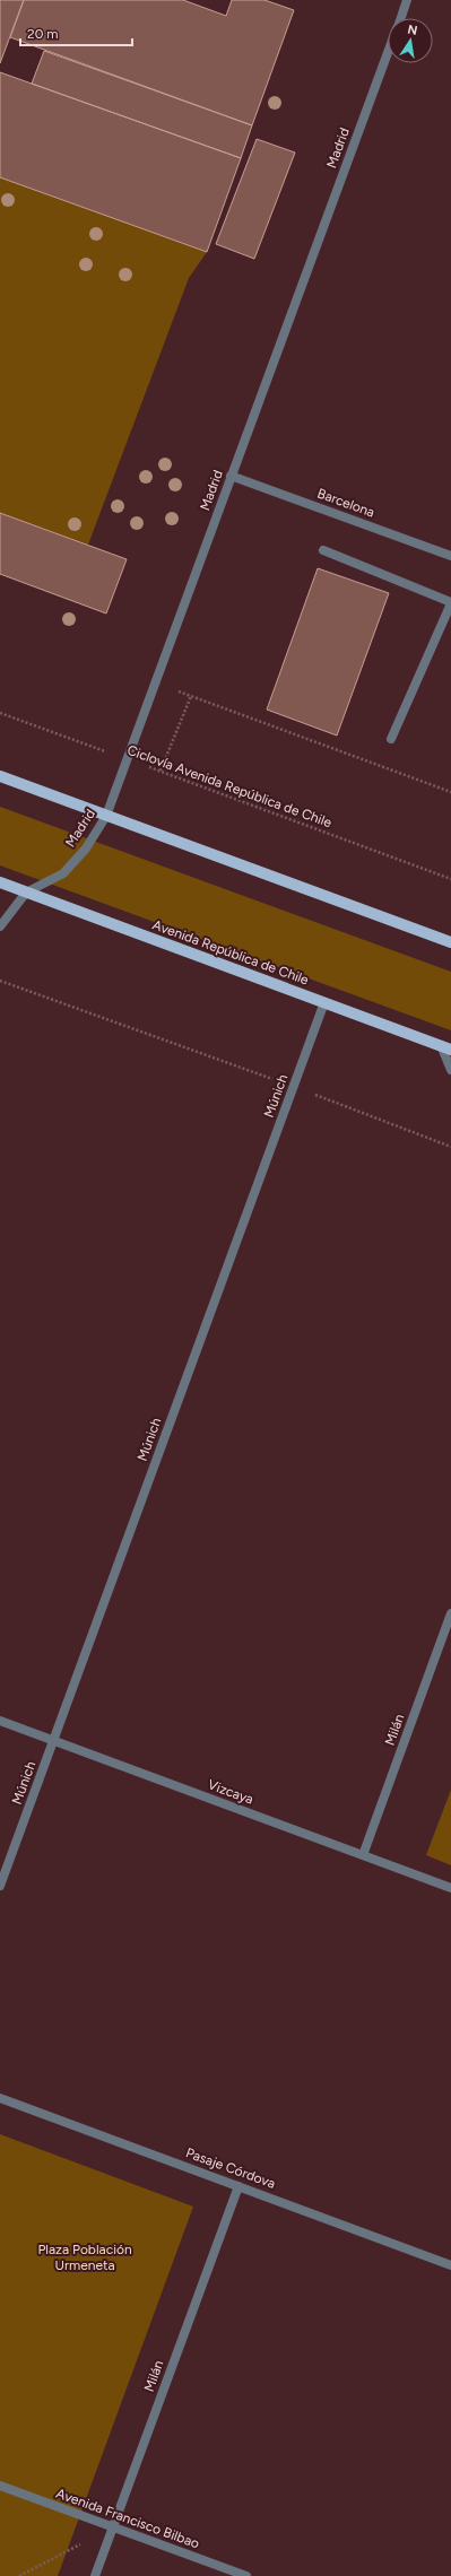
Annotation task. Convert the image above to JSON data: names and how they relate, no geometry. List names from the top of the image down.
{
  "streets": {
    "main road": ["Avenida República de Chile"],
    "street": [
      "Madrid",
      "Barcelona",
      "Múnich",
      "Milán",
      "Vizcaya",
      "Pasaje Córdova",
      "Avenida Francisco Bilbao"
    ],
    "path": ["Ciclovía Avenida República de Chile"]
  },
  "crossings": [
    ["Madrid", "Barcelona"],
    ["Madrid", "Ciclovía Avenida República de Chile"],
    ["Madrid", "Avenida República de Chile"],
    ["Avenida República de Chile", "Múnich"],
    ["Múnich", "Vizcaya"],
    ["Milán", "Vizcaya"],
    ["Milán", "Pasaje Córdova"],
    ["Milán", "Avenida Francisco Bilbao"]
  ],
  "parks": ["Plaza Población Urmeneta"],
  "scale_bar": "20 m",
  "north": "top"
}
